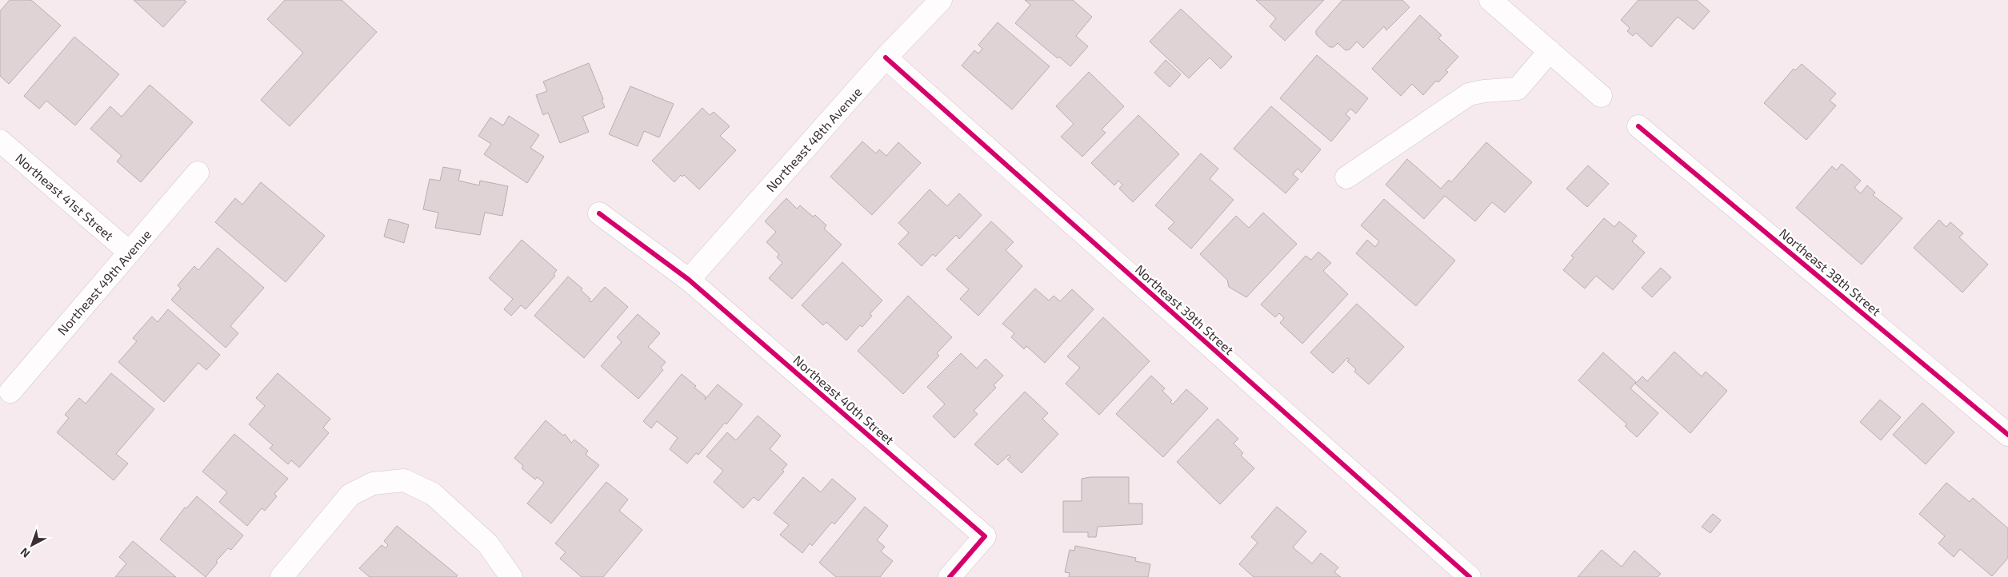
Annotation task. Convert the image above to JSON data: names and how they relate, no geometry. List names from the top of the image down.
{
  "streets": {
    "street": [
      "Northeast 48th Avenue",
      "Northeast 41st Street",
      "Northeast 38th Street",
      "Northeast 49th Avenue",
      "Northeast 39th Street",
      "Northeast 40th Street"
    ]
  },
  "crossings": [
    ["Northeast 48th Avenue", "Northeast 39th Street"],
    ["Northeast 48th Avenue", "Northeast 40th Street"],
    ["Northeast 41st Street", "Northeast 49th Avenue"]
  ],
  "north": "bottom left"
}
